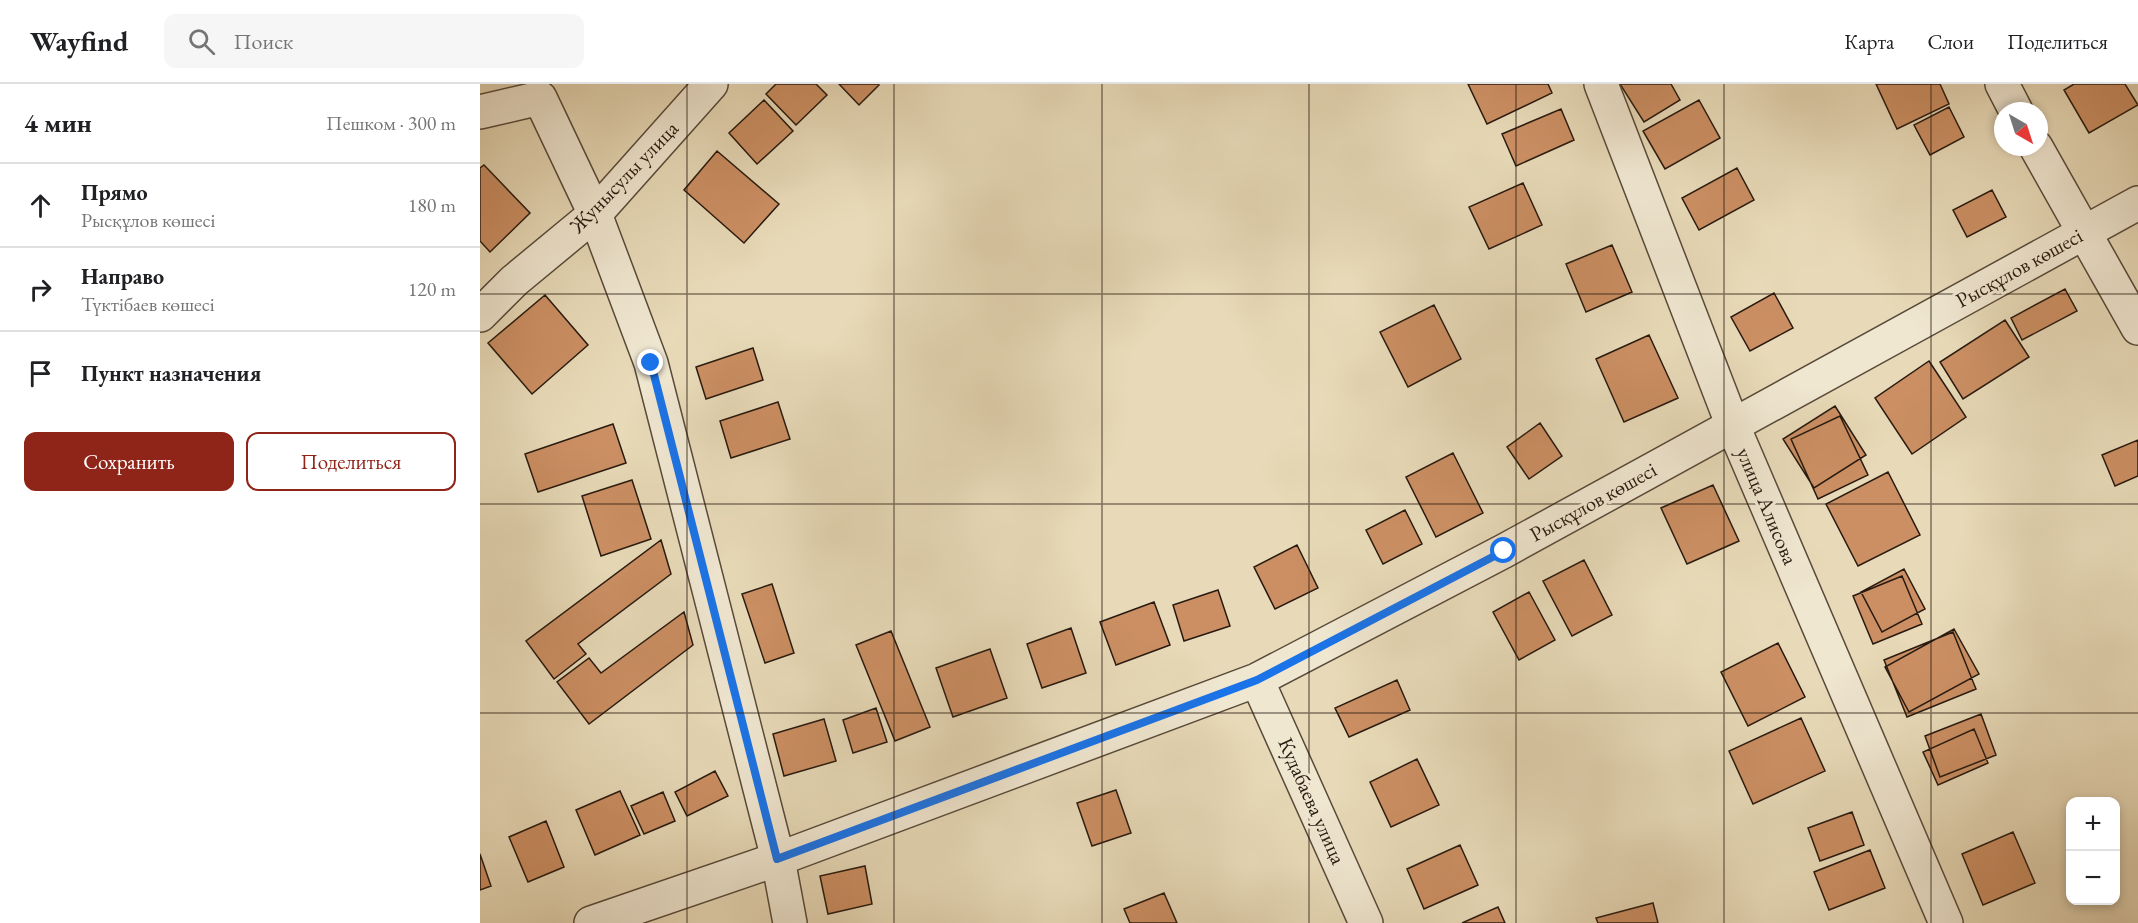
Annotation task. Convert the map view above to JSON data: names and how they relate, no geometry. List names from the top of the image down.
{
  "streets": {
    "street": [
      "Жунысулы улица",
      "Рысқұлов көшесі",
      "улица Алисова",
      "Кудабаева улица"
    ]
  },
  "crossings": [
    ["Рысқұлов көшесі", "улица Алисова"],
    ["Рысқұлов көшесі", "Кудабаева улица"]
  ],
  "north": "bottom right",
  "page": {
    "header": "Wayfind",
    "search": "Поиск",
    "nav": ["Карта", "Слои", "Поделиться"],
    "heading": ["4 мин", "Пешком · 300 m"],
    "list": [
      ["Прямо", "Рысқұлов көшесі", "180 m"],
      ["Направо", "Түктібаев көшесі", "120 m"],
      "Пункт назначения"
    ],
    "buttons": ["Сохранить", "Поделиться"],
    "map_buttons": ["+", "−"]
  }
}
